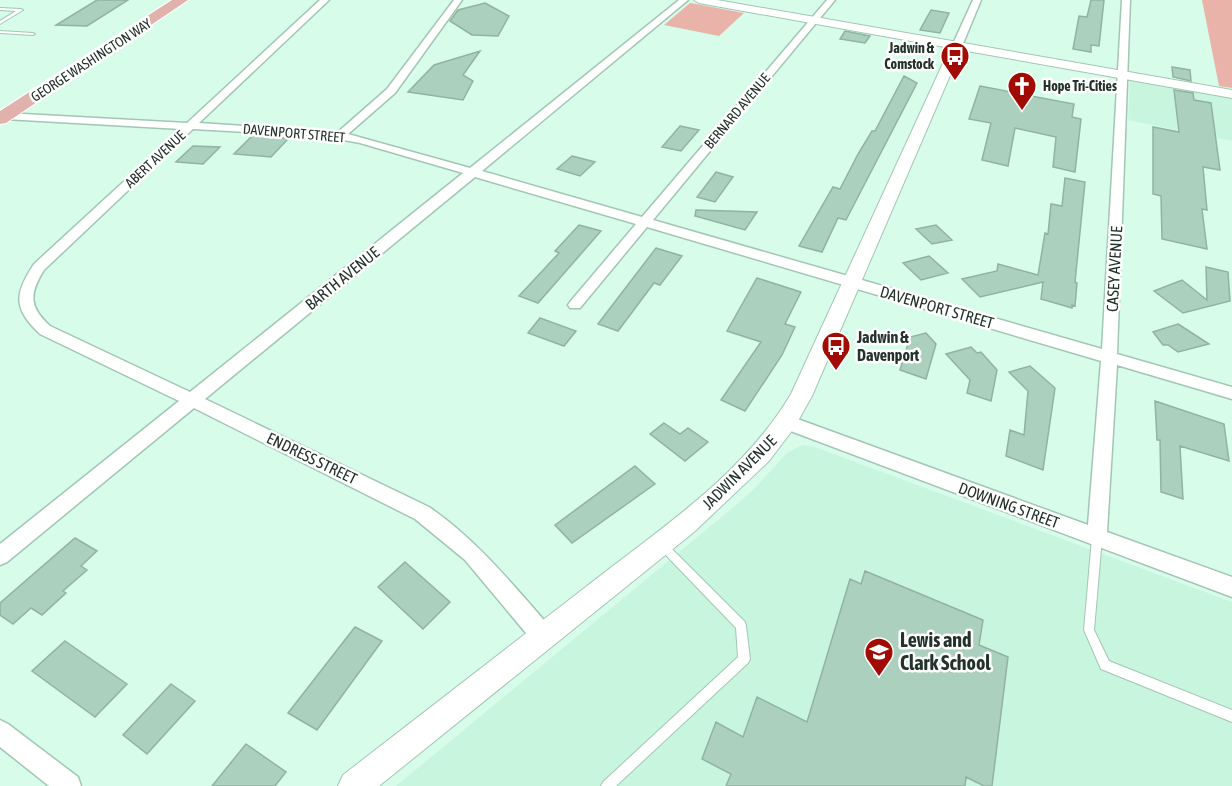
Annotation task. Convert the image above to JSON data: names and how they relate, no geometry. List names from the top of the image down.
{
  "streets": {
    "main road": ["GEORGE WASHINGTON WAY"],
    "street": [
      "BERNARD AVENUE",
      "DAVENPORT STREET",
      "ABERT AVENUE",
      "CASEY AVENUE",
      "BARTH AVENUE",
      "ENDRESS STREET",
      "JADWIN AVENUE",
      "DOWNING STREET"
    ]
  },
  "crossings": [
    ["GEORGE WASHINGTON WAY", "DAVENPORT STREET"],
    ["BERNARD AVENUE", "DAVENPORT STREET"],
    ["DAVENPORT STREET", "ABERT AVENUE"],
    ["DAVENPORT STREET", "CASEY AVENUE"],
    ["DAVENPORT STREET", "BARTH AVENUE"],
    ["DAVENPORT STREET", "JADWIN AVENUE"],
    ["ABERT AVENUE", "ENDRESS STREET"],
    ["CASEY AVENUE", "DOWNING STREET"],
    ["BARTH AVENUE", "ENDRESS STREET"],
    ["ENDRESS STREET", "JADWIN AVENUE"],
    ["JADWIN AVENUE", "DOWNING STREET"]
  ],
  "places": {
    "bus stop": ["Jadwin & Comstock", "Jadwin & Davenport"],
    "church": ["Hope Tri-Cities"],
    "school or university": ["Lewis and Clark School"]
  }
}
